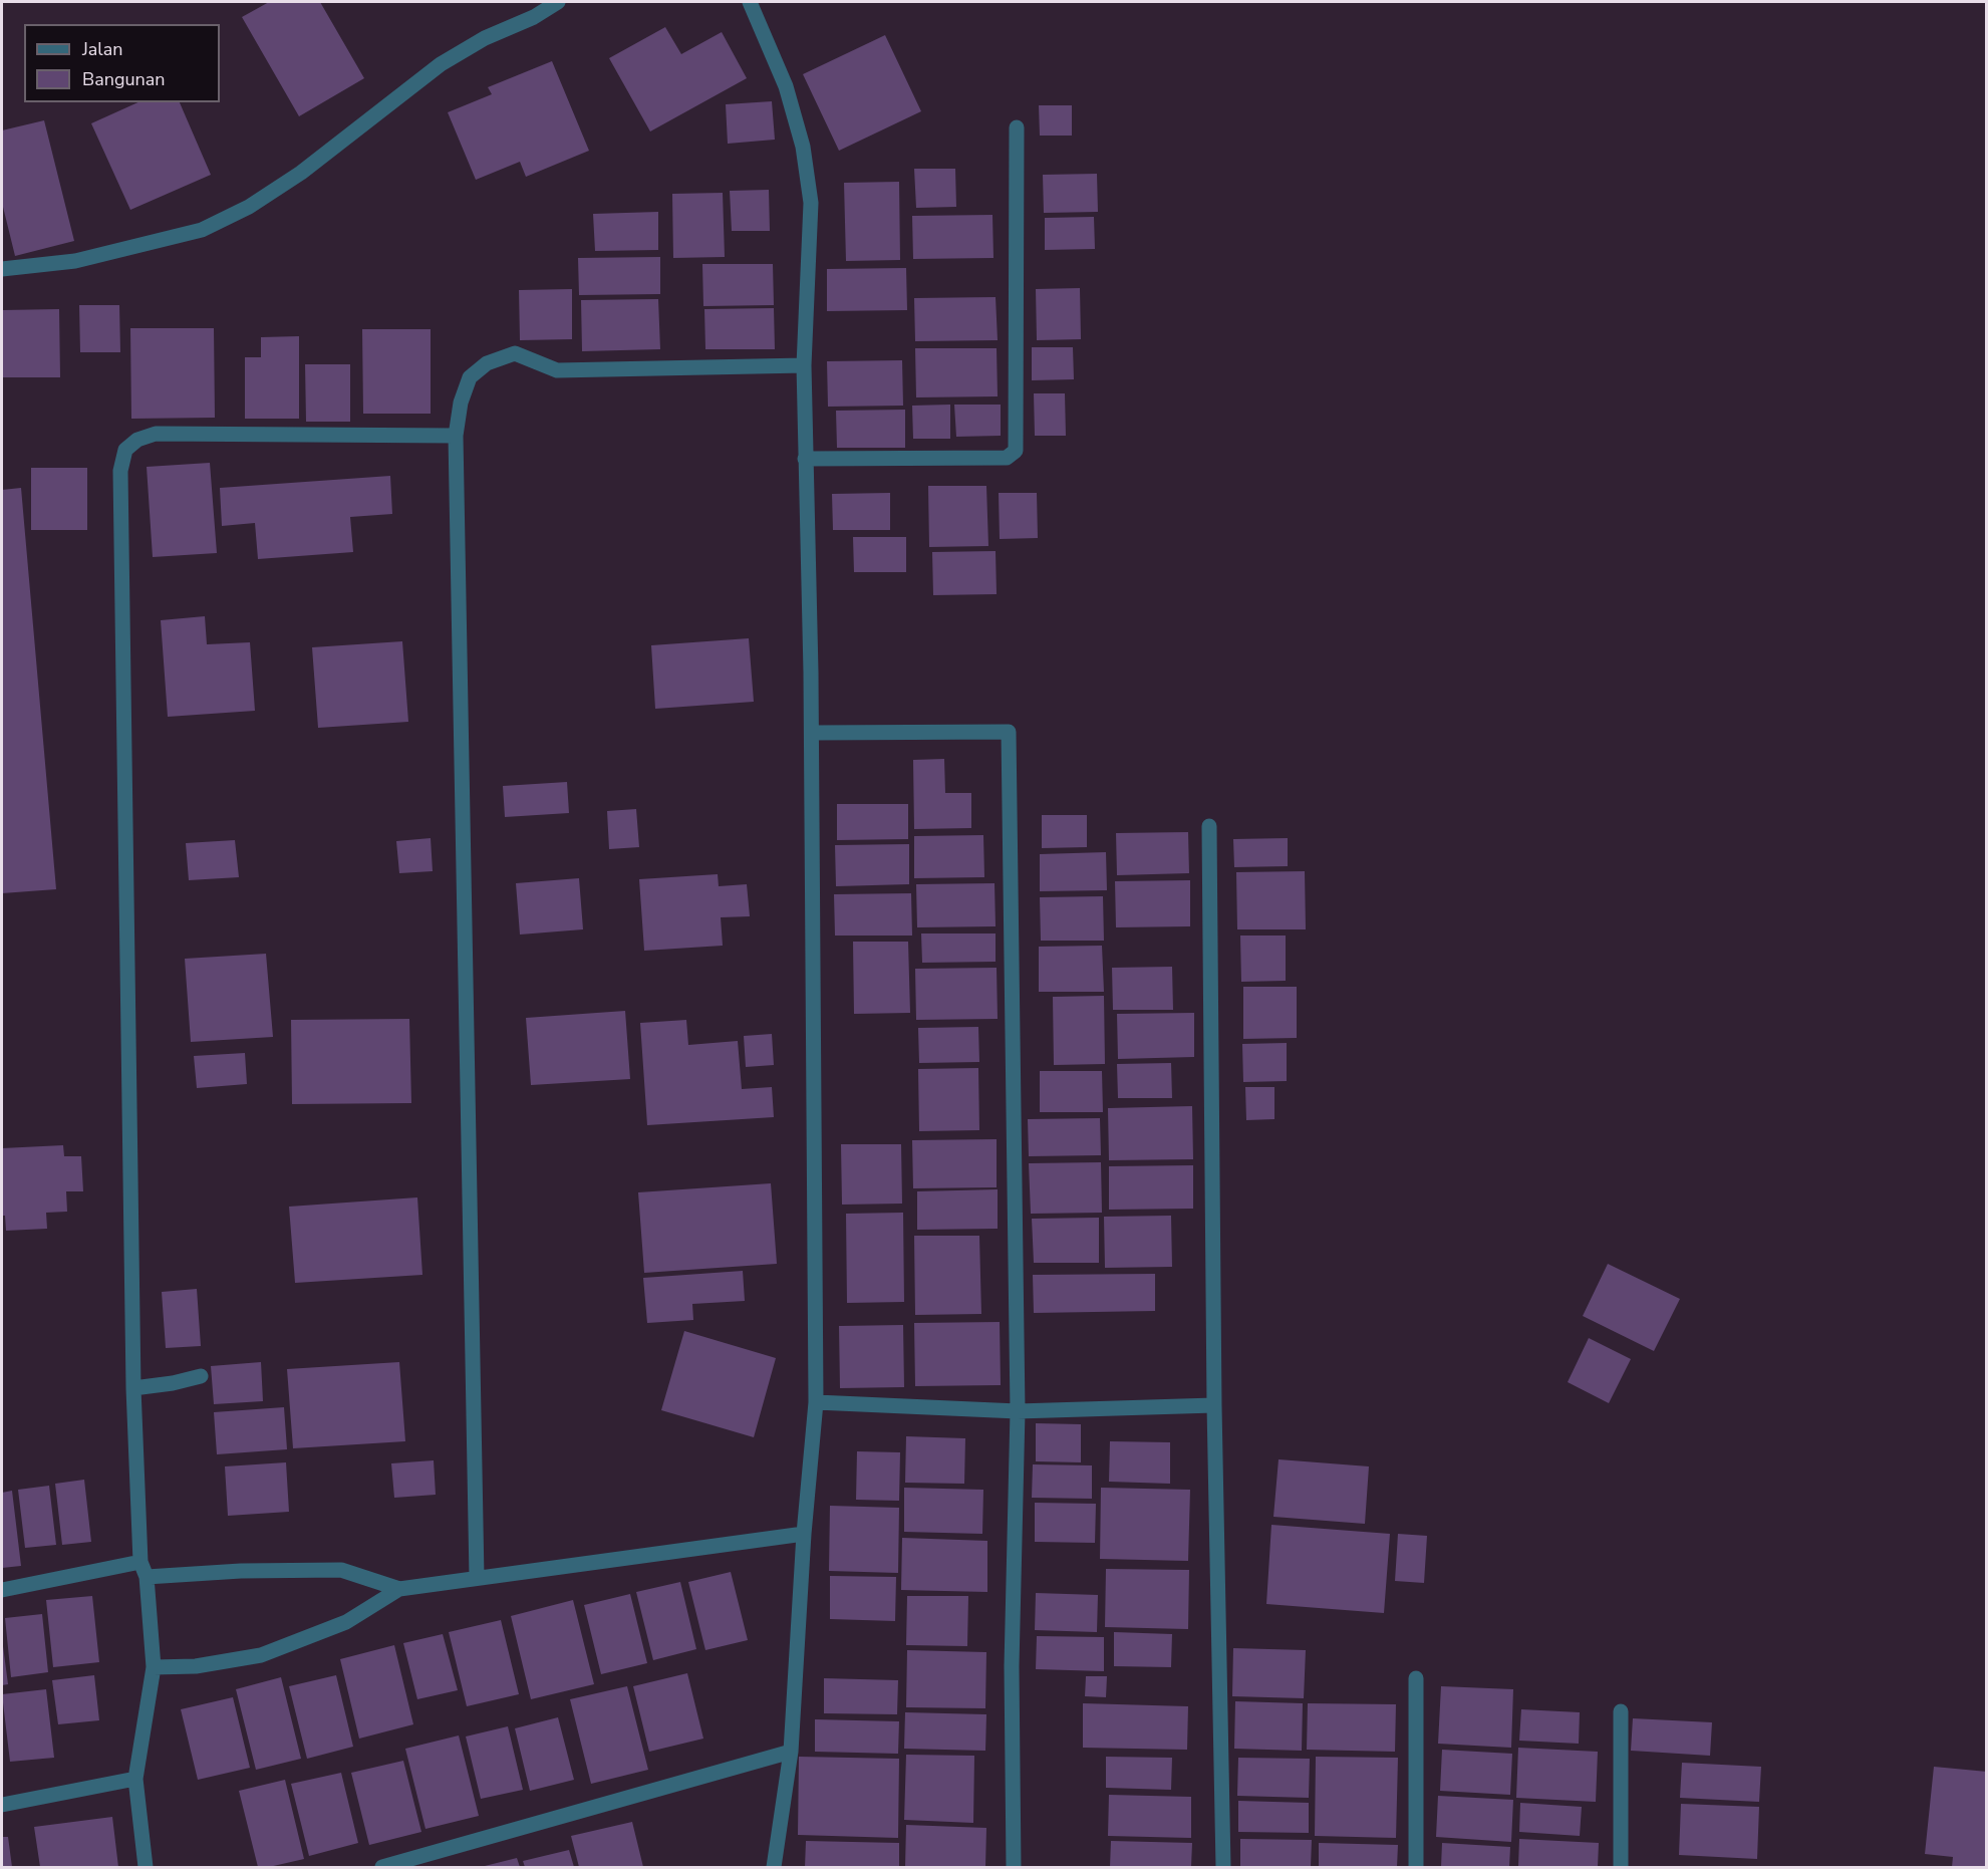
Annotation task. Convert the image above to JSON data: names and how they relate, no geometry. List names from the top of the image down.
{
  "legend": ["Jalan", "Bangunan"]
}
